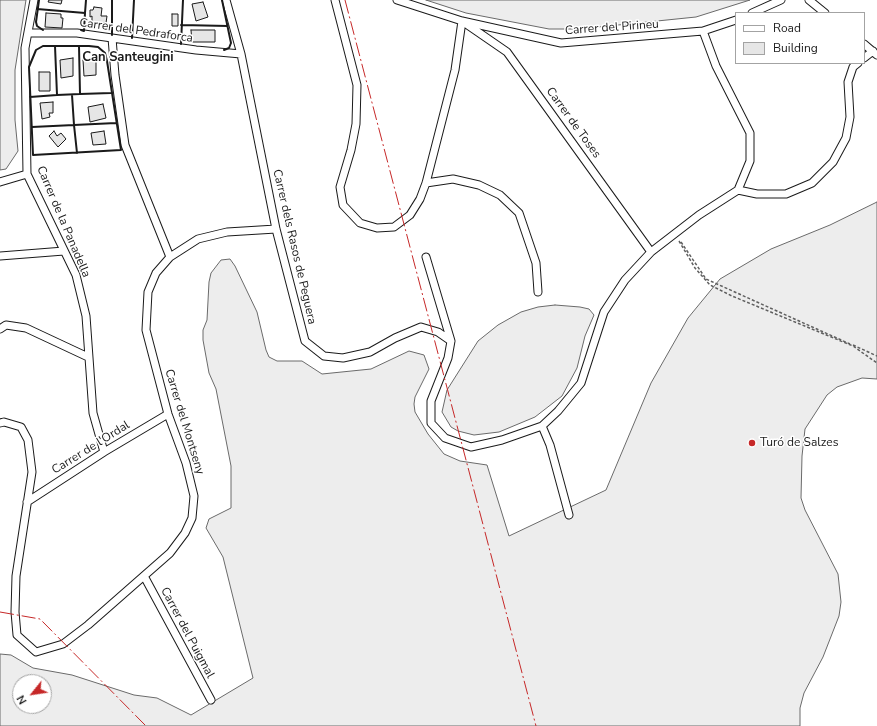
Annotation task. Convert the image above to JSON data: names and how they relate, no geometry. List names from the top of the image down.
{
  "streets": {
    "street": [
      "Carrer del Pirineu",
      "Carrer del Pedraforca",
      "Carrer de Toses",
      "Carrer de la Panadella",
      "Carrer dels Rasos de Peguera",
      "Carrer del Montseny",
      "Carrer de l'Ordal",
      "Carrer del Puigmal"
    ]
  },
  "crossings": [
    ["Carrer del Pirineu", "Carrer de Toses"],
    ["Carrer del Pedraforca", "Carrer de la Panadella"],
    ["Carrer del Pedraforca", "Carrer dels Rasos de Peguera"],
    ["Carrer de la Panadella", "Carrer de l'Ordal"],
    ["Carrer dels Rasos de Peguera", "Carrer del Montseny"],
    ["Carrer del Montseny", "Carrer de l'Ordal"],
    ["Carrer del Montseny", "Carrer del Puigmal"]
  ],
  "districts": ["Can Santeugini"],
  "places": ["Turó de Salzes"],
  "legend": ["Road", "Building"],
  "north": "bottom left"
}
